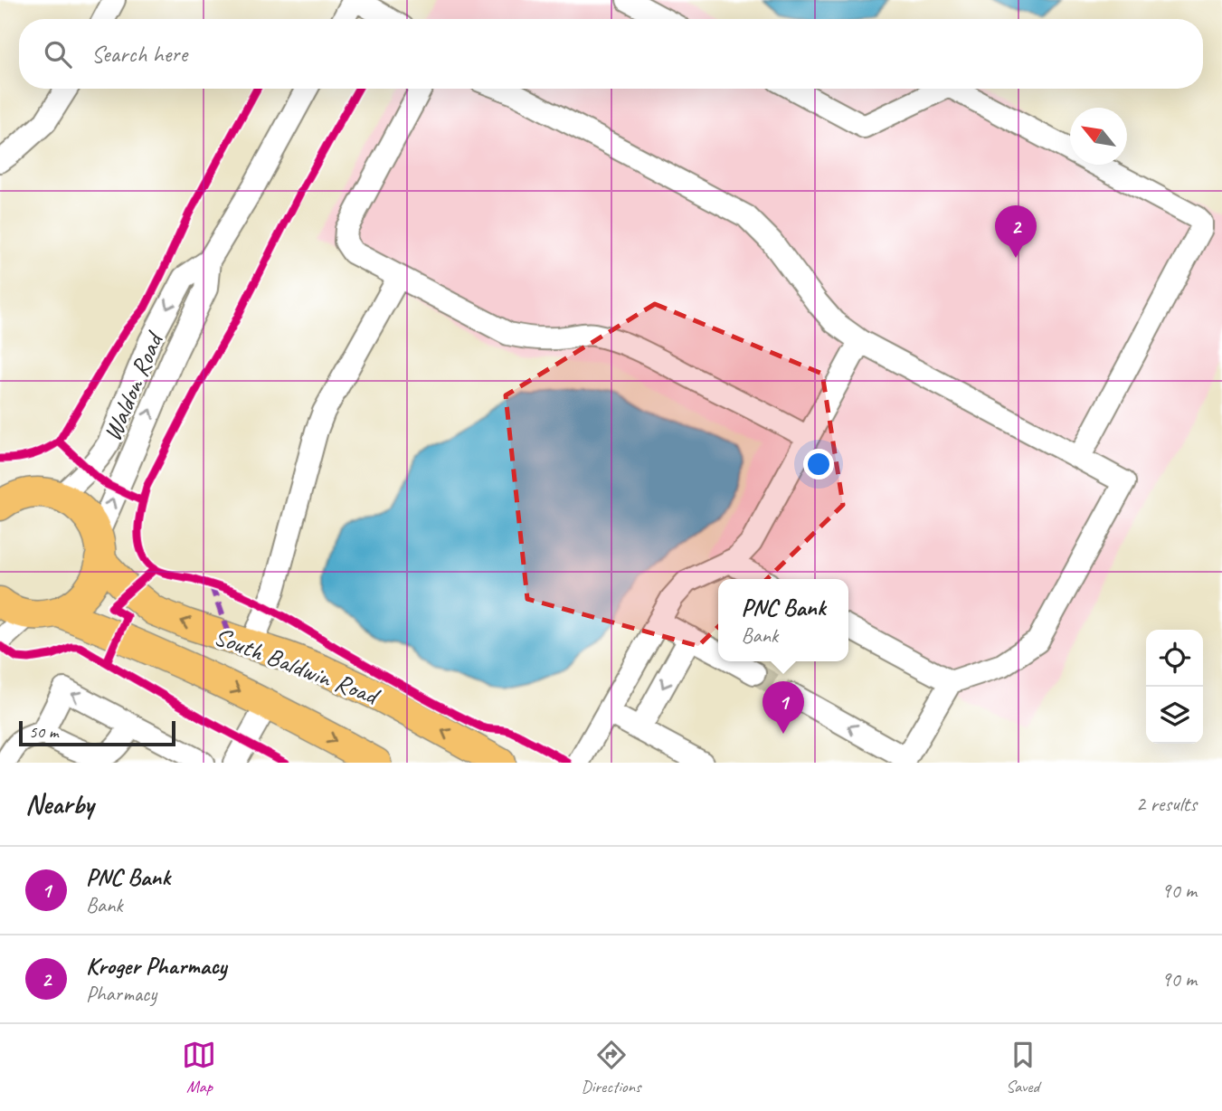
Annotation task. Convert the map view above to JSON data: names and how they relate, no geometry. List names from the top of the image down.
{
  "streets": {
    "main road": ["South Baldwin Road"],
    "street": ["Waldon Road"]
  },
  "crossings": [
    ["Waldon Road", "South Baldwin Road"]
  ],
  "scale_bar": "50 m",
  "north": "top left",
  "page": {
    "search": "Search here",
    "pins": ["2", "1"],
    "popup": ["PNC Bank", "Bank"],
    "scale": "50 m",
    "heading": ["Nearby", "2 results"],
    "list": [
      {
        "mark": "1",
        "name": "PNC Bank",
        "note": "Bank",
        "value": "90 m"
      },
      {
        "mark": "2",
        "name": "Kroger Pharmacy",
        "note": "Pharmacy",
        "value": "90 m"
      }
    ],
    "nav": ["Map", "Directions", "Saved"]
  }
}
